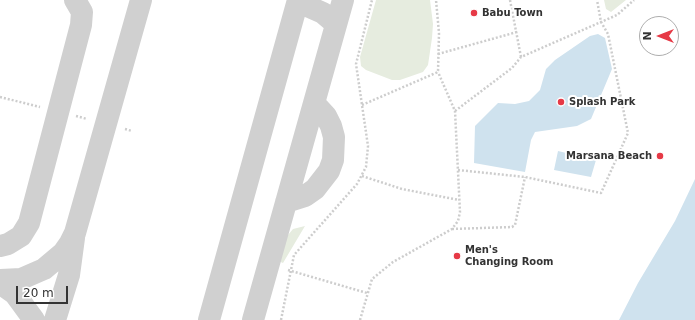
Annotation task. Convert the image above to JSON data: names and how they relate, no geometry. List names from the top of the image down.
{
  "places": [
    "Babu Town",
    "Splash Park",
    "Marsana Beach",
    "Men's Changing Room"
  ],
  "scale_bar": "20 m",
  "north": "left"
}
